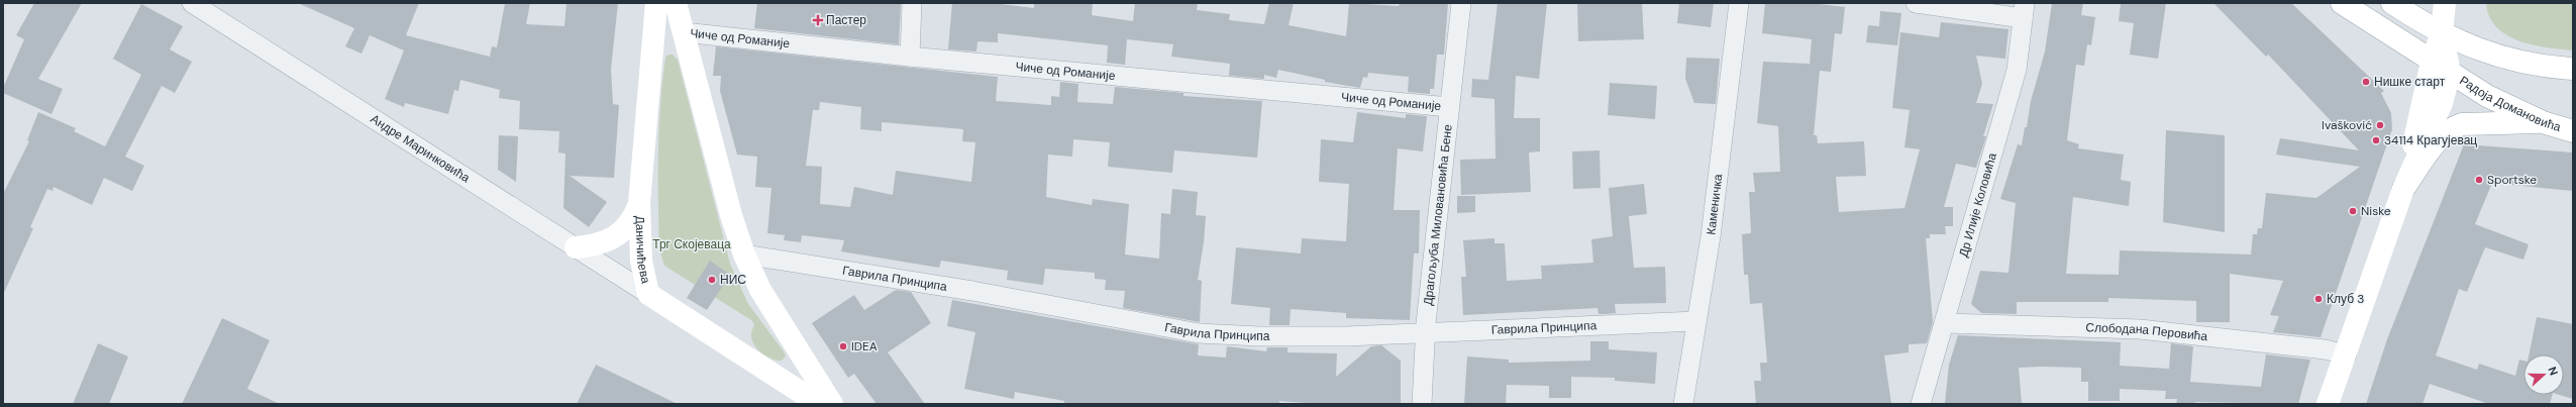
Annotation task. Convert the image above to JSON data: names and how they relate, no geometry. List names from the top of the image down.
{
  "streets": {
    "street": [
      "Чиче од Романије",
      "Радоја Домановића",
      "Андре Маринковића",
      "Каменичка",
      "Др Илије Коловића",
      "Драгољуба Миловановића Бене",
      "Даничићева",
      "Гаврила Принципа",
      "Слободана Перовића"
    ]
  },
  "crossings": [
    ["Чиче од Романије", "Драгољуба Миловановића Бене"],
    ["Андре Маринковића", "Даничићева"],
    ["Каменичка", "Гаврила Принципа"],
    ["Др Илије Коловића", "Слободана Перовића"],
    ["Драгољуба Миловановића Бене", "Гаврила Принципа"]
  ],
  "parks": ["Трг Скојеваца"],
  "places": {
    "health": ["Пастер"],
    "other": [
      "Нишке старт",
      "Ivašković",
      "34114 Крагујевац",
      "Sportske",
      "Niske",
      "НИС",
      "Клуб 3",
      "IDEA"
    ]
  },
  "north": "right"
}
